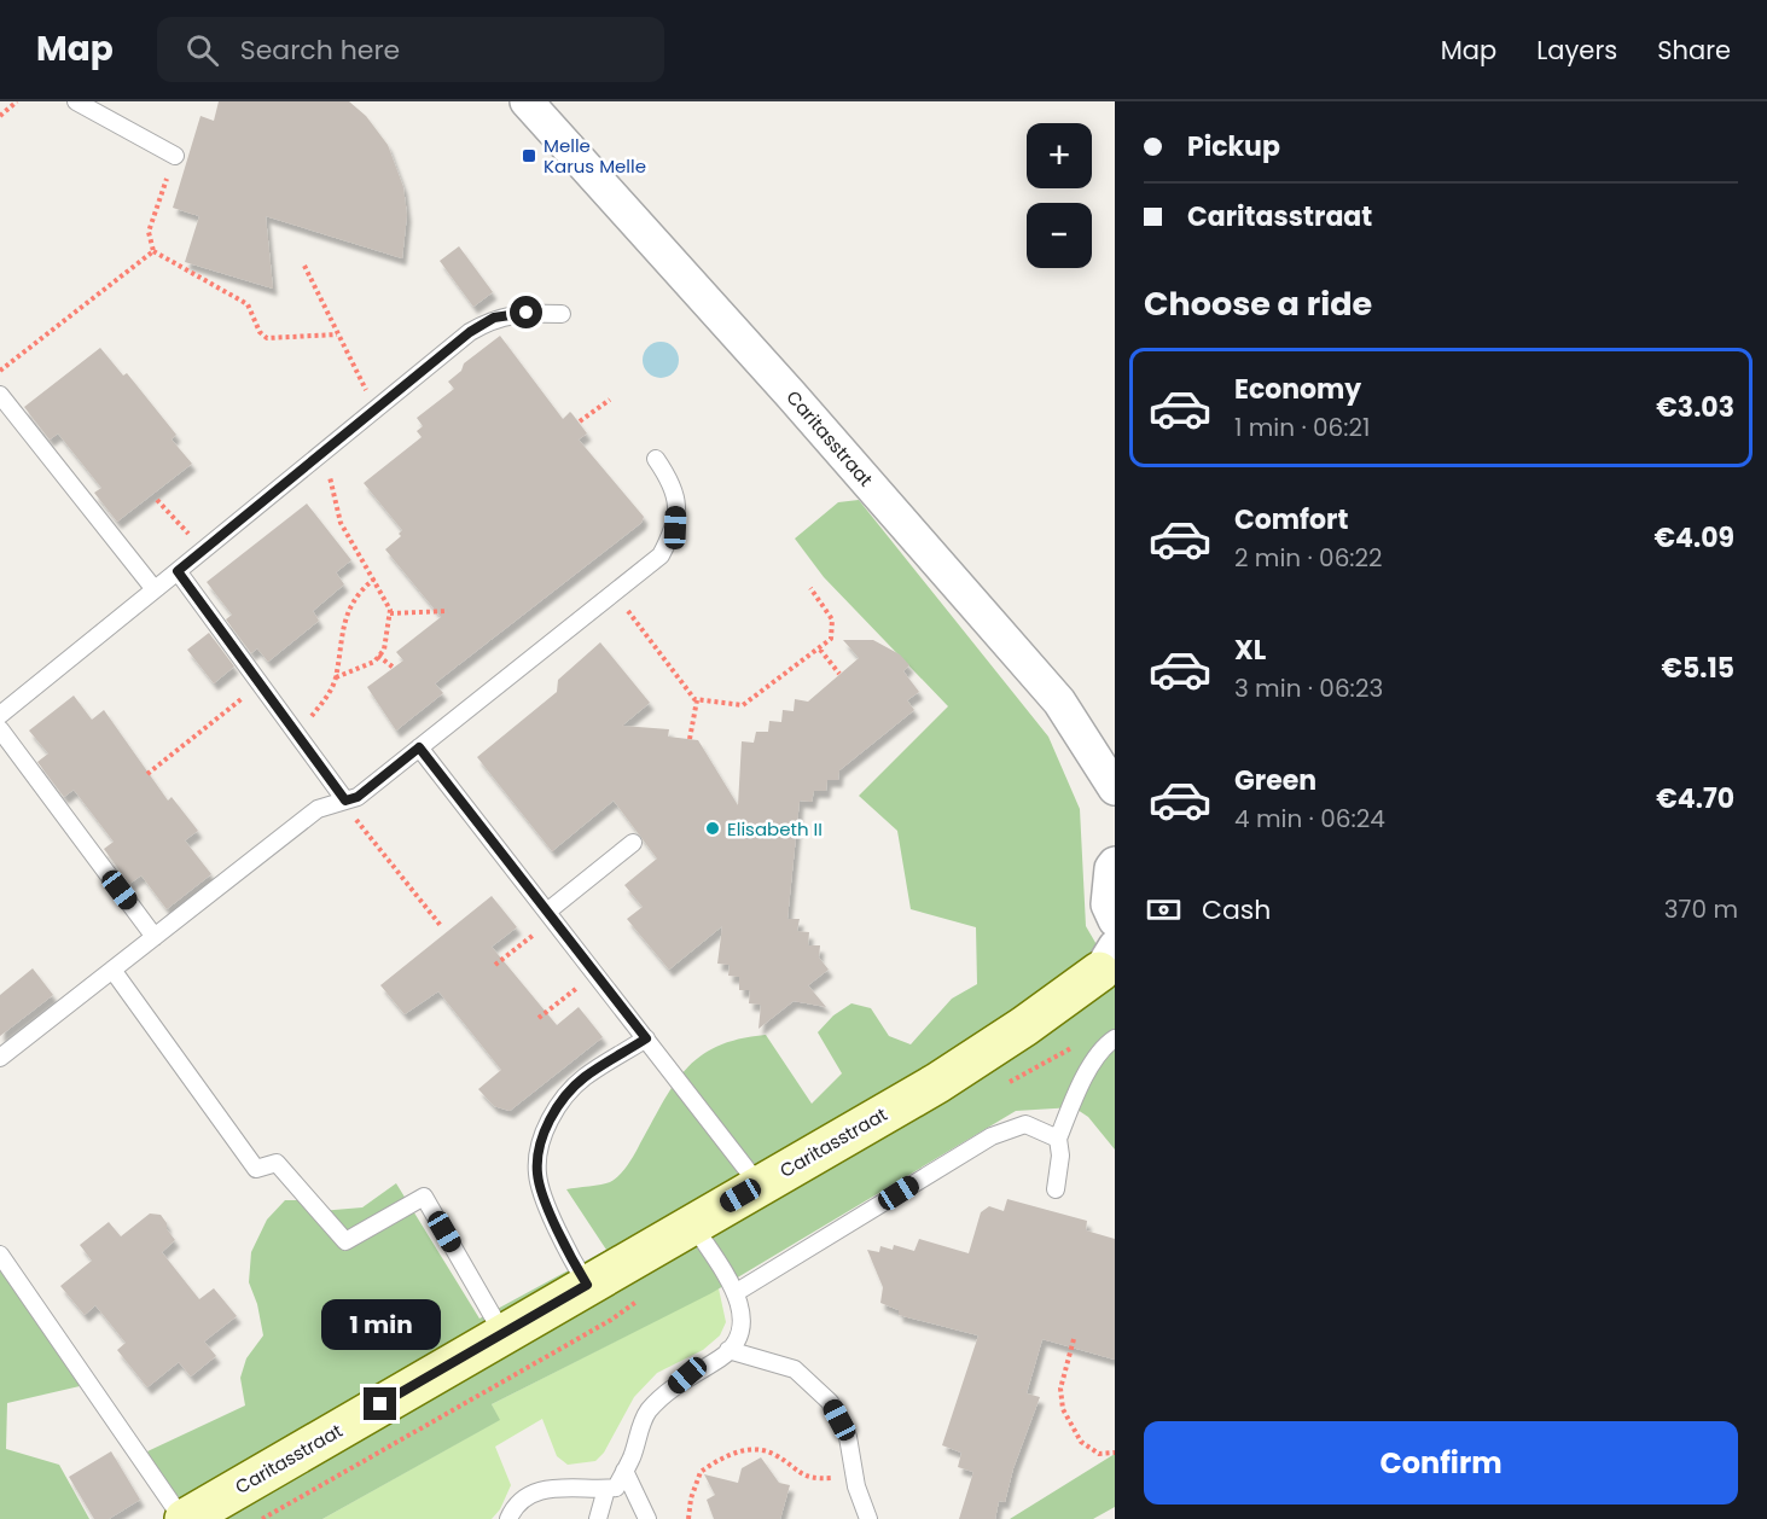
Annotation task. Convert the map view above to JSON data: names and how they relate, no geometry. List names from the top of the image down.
{
  "streets": {
    "street": ["Caritasstraat"]
  },
  "places": {
    "transit": ["Melle Karus Melle"],
    "other": ["Elisabeth II"]
  },
  "page": {
    "header": "Map",
    "search": "Search here",
    "nav": ["Map", "Layers", "Share"],
    "banner": ["Pickup", "Caritasstraat"],
    "map_buttons": ["+", "−"],
    "heading": "Choose a ride",
    "list": [
      {
        "name": "Economy",
        "note": "1 min · 06:21",
        "value": "€3.03"
      },
      {
        "name": "Comfort",
        "note": "2 min · 06:22",
        "value": "€4.09"
      },
      {
        "name": "XL",
        "note": "3 min · 06:23",
        "value": "€5.15"
      },
      {
        "name": "Green",
        "note": "4 min · 06:24",
        "value": "€4.70"
      }
    ],
    "pay": ["Cash", "370 m"],
    "bubble": "1 min",
    "buttons": "Confirm"
  }
}
